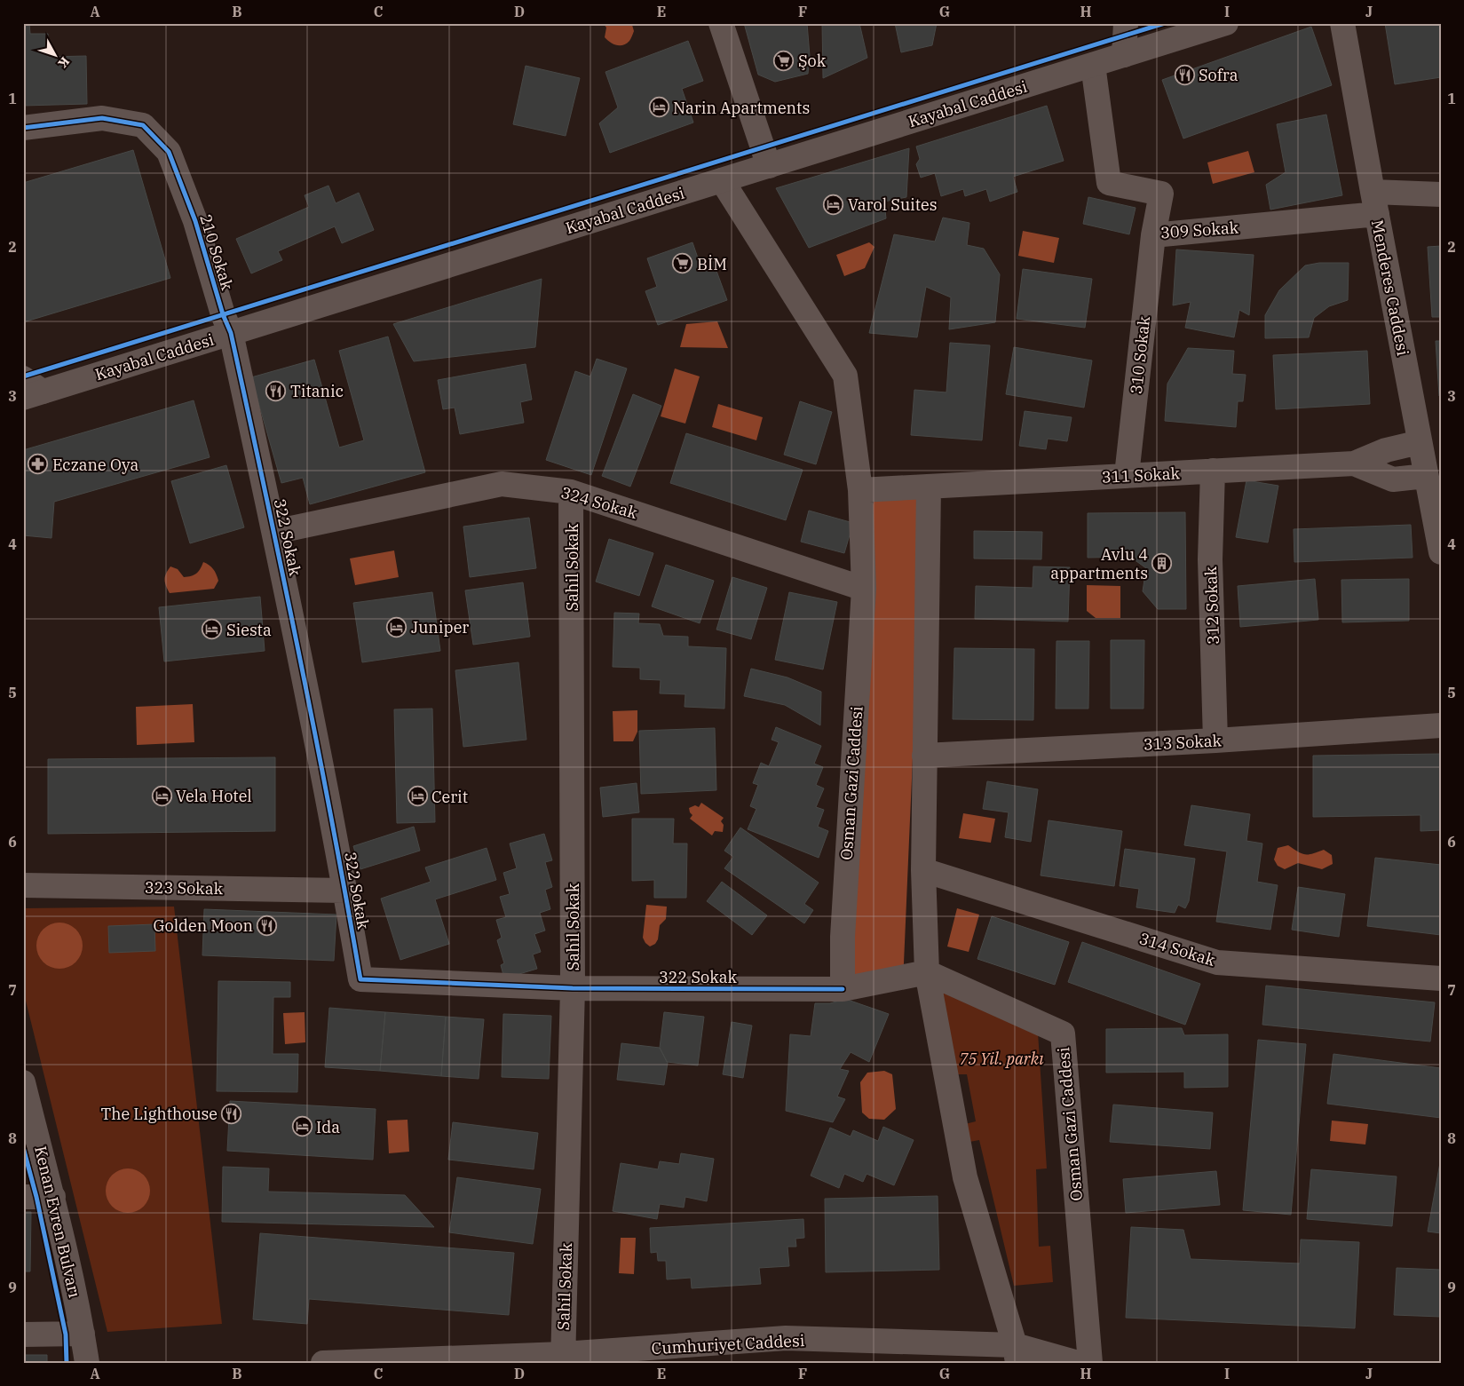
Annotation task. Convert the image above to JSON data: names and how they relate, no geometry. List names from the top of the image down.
{
  "streets": {
    "street": [
      "Kayabal Caddesi",
      "309 Sokak",
      "210 Sokak",
      "Menderes Caddesi",
      "310 Sokak",
      "311 Sokak",
      "324 Sokak",
      "322 Sokak",
      "Sahil Sokak",
      "312 Sokak",
      "313 Sokak",
      "Osman Gazi Caddesi",
      "323 Sokak",
      "314 Sokak",
      "Kenan Evren Bulvarı",
      "Cumhuriyet Caddesi"
    ]
  },
  "crossings": [
    ["Kayabal Caddesi", "309 Sokak"],
    ["Kayabal Caddesi", "210 Sokak"],
    ["Kayabal Caddesi", "322 Sokak"],
    ["Kayabal Caddesi", "Osman Gazi Caddesi"],
    ["309 Sokak", "Menderes Caddesi"],
    ["309 Sokak", "310 Sokak"],
    ["210 Sokak", "322 Sokak"],
    ["310 Sokak", "311 Sokak"],
    ["311 Sokak", "312 Sokak"],
    ["311 Sokak", "Osman Gazi Caddesi"],
    ["324 Sokak", "322 Sokak"],
    ["324 Sokak", "Sahil Sokak"],
    ["324 Sokak", "Osman Gazi Caddesi"],
    ["322 Sokak", "Sahil Sokak"],
    ["322 Sokak", "Osman Gazi Caddesi"],
    ["322 Sokak", "323 Sokak"],
    ["Sahil Sokak", "Cumhuriyet Caddesi"],
    ["312 Sokak", "313 Sokak"]
  ],
  "parks": ["75 Yil. parkı"],
  "places": {
    "supermarket": ["Şok", "BİM"],
    "restaurant": [
      "Sofra",
      "Titanic",
      "Golden Moon",
      "The Lighthouse"
    ],
    "hotel": [
      "Narin Apartments",
      "Varol Suites",
      "Juniper",
      "Siesta",
      "Vela Hotel",
      "Cerit",
      "Ida"
    ],
    "pharmacy": ["Eczane Oya"],
    "building": ["Avlu 4 appartments"]
  },
  "north": "bottom right",
  "grid": {
    "columns": [
      "A",
      "B",
      "C",
      "D",
      "E",
      "F",
      "G",
      "H",
      "I",
      "J"
    ],
    "rows": [
      "1",
      "2",
      "3",
      "4",
      "5",
      "6",
      "7",
      "8",
      "9"
    ]
  }
}
